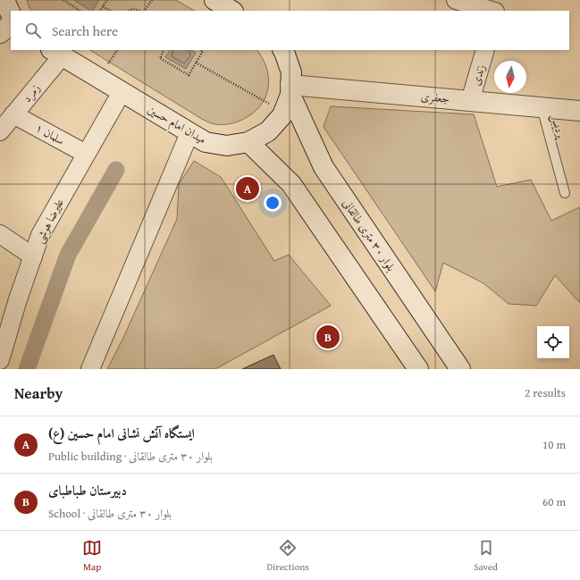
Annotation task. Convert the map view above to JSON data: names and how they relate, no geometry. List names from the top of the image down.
{
  "streets": {
    "main road": ["جعفری", "میدان امام حسین", "بلوار ۳۰ متری طالقانی"],
    "street": [
      "زندی",
      "زمرد",
      "سلمان ۱",
      "علیرضا هوشی"
    ],
    "lane": ["پردیس"]
  },
  "crossings": [
    ["زندی", "جعفری"],
    ["زمرد", "میدان امام حسین"],
    ["زمرد", "سلمان ۱"],
    ["جعفری", "میدان امام حسین"],
    ["جعفری", "پردیس"],
    ["جعفری", "بلوار ۳۰ متری طالقانی"],
    ["میدان امام حسین", "علیرضا هوشی"],
    ["میدان امام حسین", "بلوار ۳۰ متری طالقانی"],
    ["سلمان ۱", "علیرضا هوشی"]
  ],
  "north": "bottom",
  "page": {
    "search": "Search here",
    "pins": ["A", "B"],
    "heading": ["Nearby", "2 results"],
    "list": [
      {
        "mark": "A",
        "name": "ایستگاه آتش نشانی امام حسین (ع)",
        "note": "Public building · بلوار ۳۰ متری طالقانی",
        "value": "10 m"
      },
      {
        "mark": "B",
        "name": "دبیرستان طباطبای",
        "note": "School · بلوار ۳۰ متری طالقانی",
        "value": "60 m"
      }
    ],
    "nav": ["Map", "Directions", "Saved"]
  }
}
